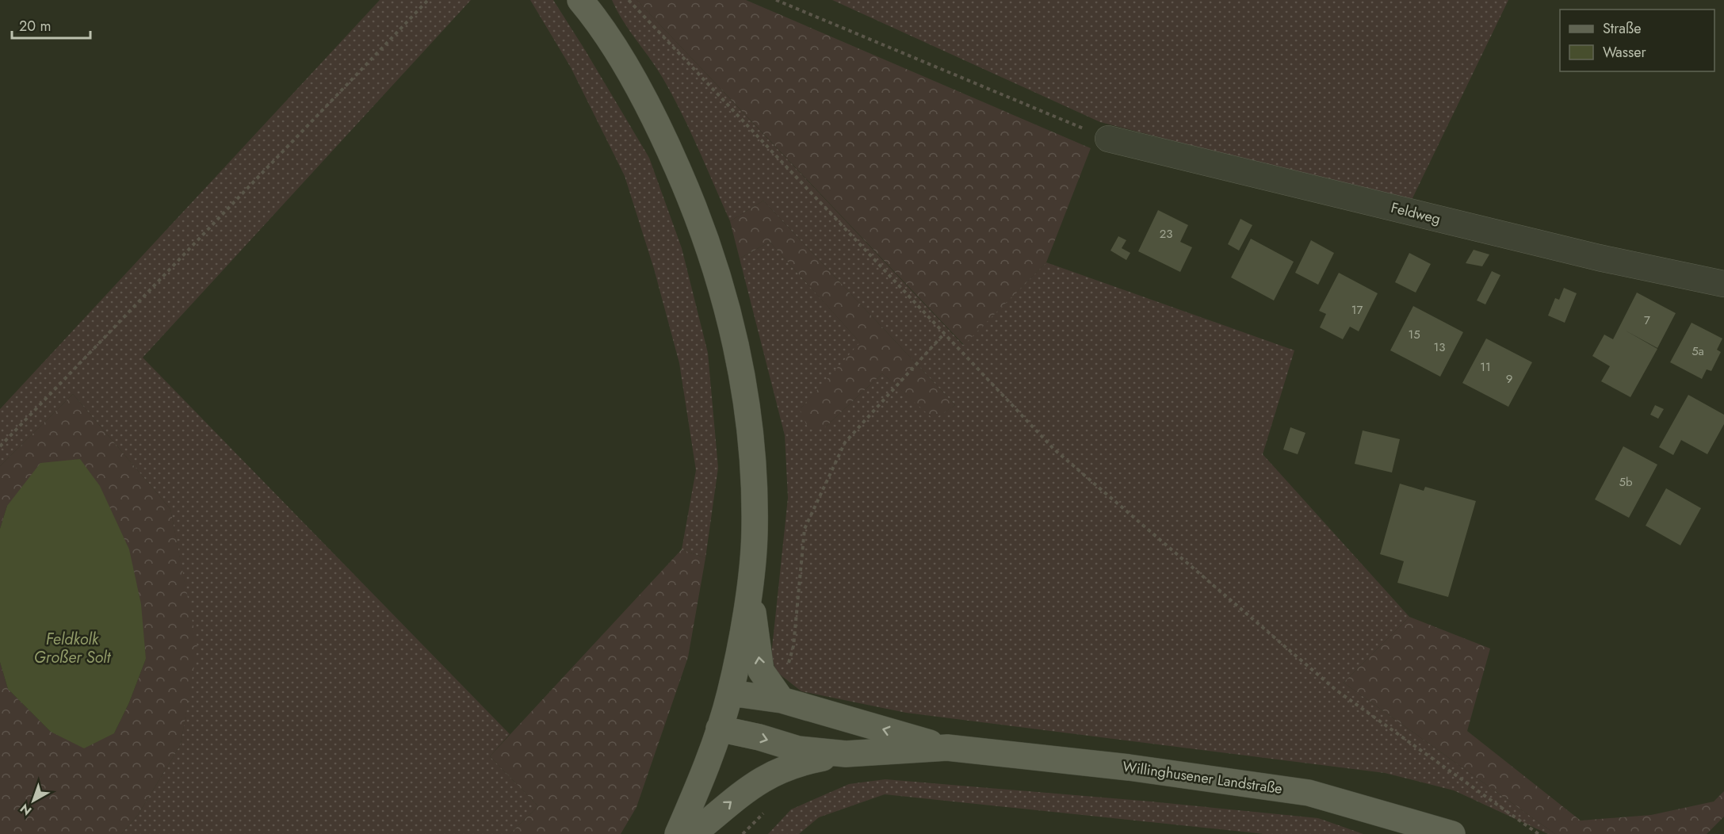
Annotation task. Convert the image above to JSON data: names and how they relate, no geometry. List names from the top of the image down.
{
  "streets": {
    "main road": ["Willinghusener Landstraße"],
    "street": ["Feldweg"]
  },
  "water": ["Feldkolk Großer Solt"],
  "house_numbers": [
    "23",
    "17",
    "7",
    "15",
    "13",
    "5a",
    "11",
    "9",
    "5b"
  ],
  "legend": ["Straße", "Wasser"],
  "scale_bar": "20 m",
  "north": "bottom left"
}
